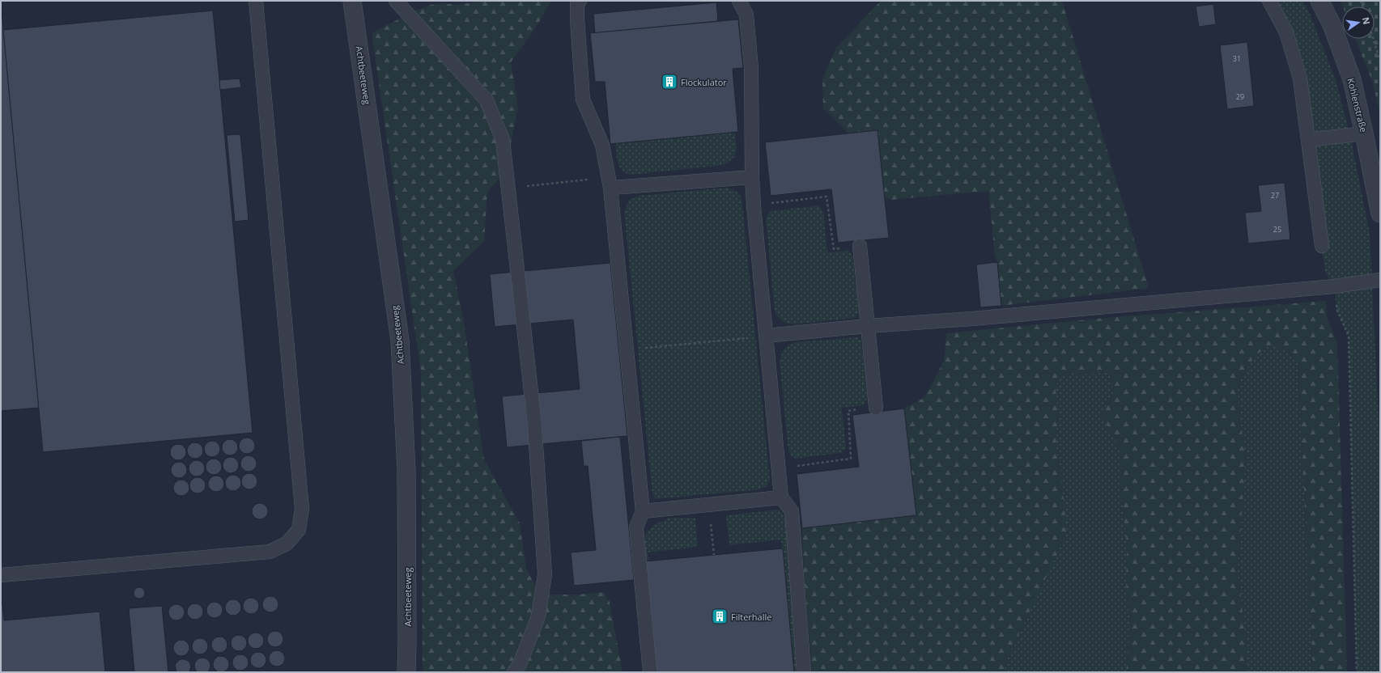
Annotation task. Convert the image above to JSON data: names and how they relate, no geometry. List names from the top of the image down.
{
  "streets": {
    "street": ["Achtbeeteweg", "Kohlenstraße"]
  },
  "places": {
    "building": ["Flockulator", "Filterhalle"]
  },
  "house_numbers": [
    "31",
    "29",
    "27",
    "25"
  ],
  "north": "right"
}
